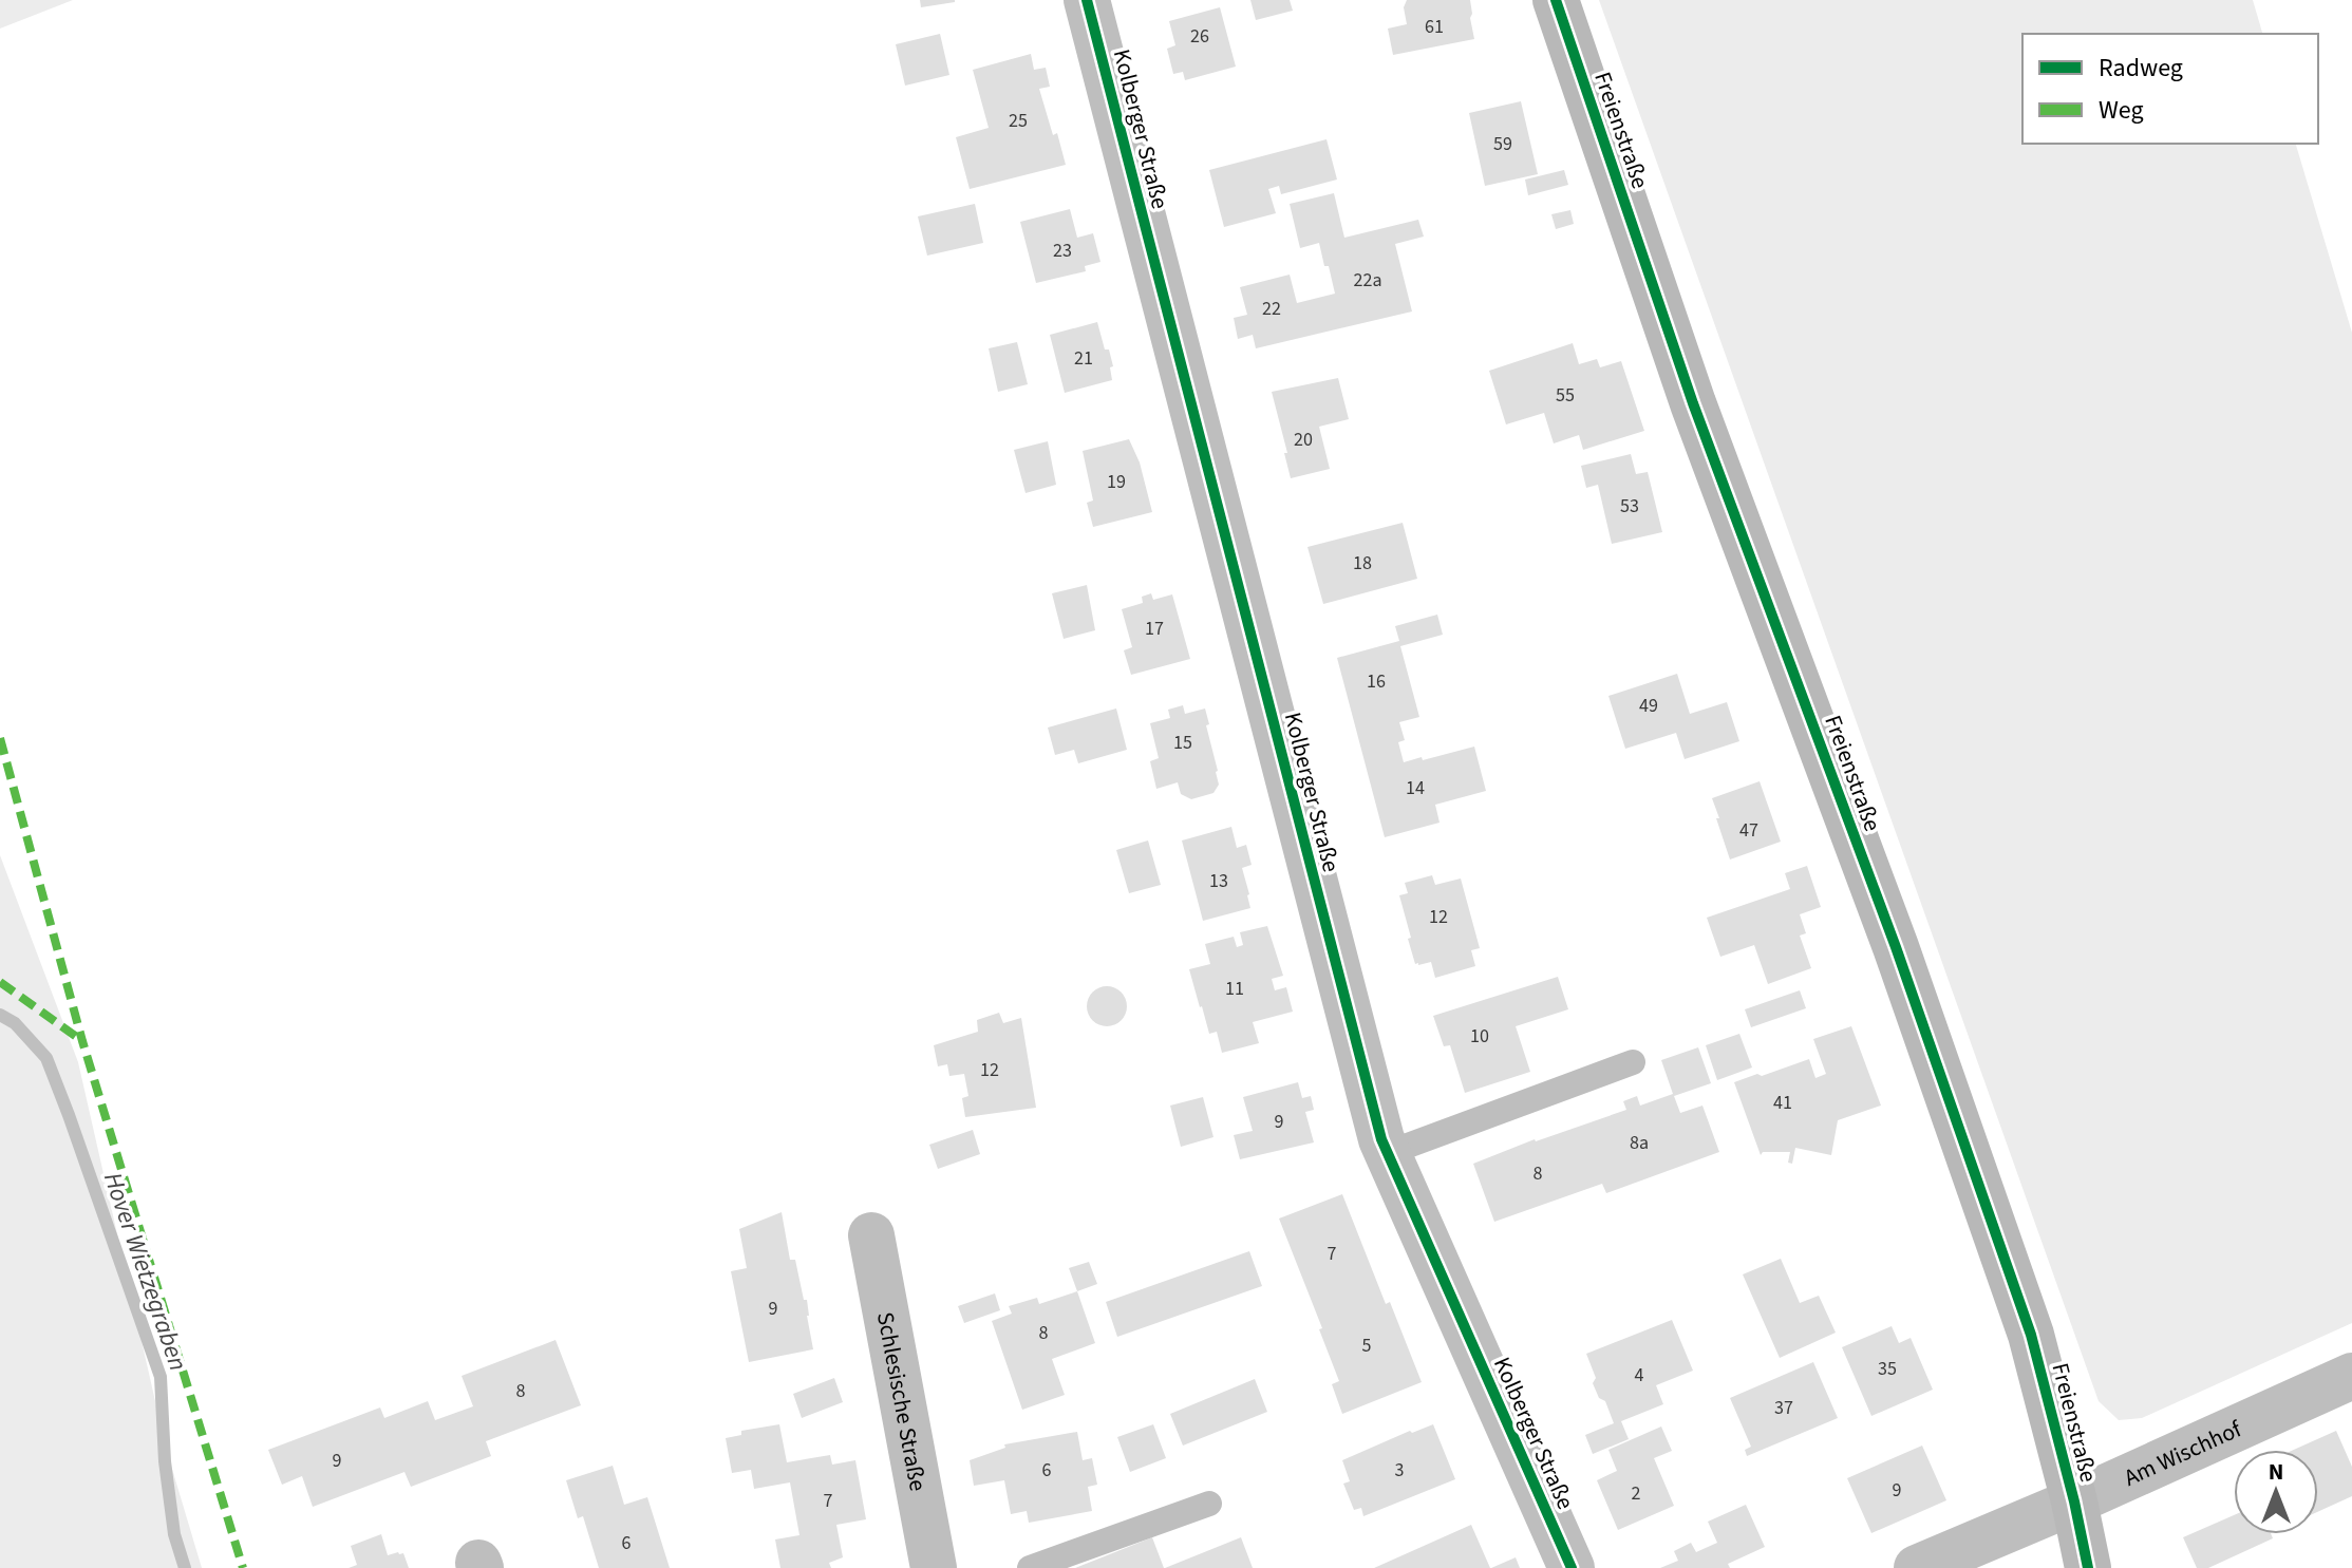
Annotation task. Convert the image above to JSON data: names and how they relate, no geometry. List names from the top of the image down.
{
  "streets": {
    "street": [
      "Kolberger Straße",
      "Freienstraße",
      "Schlesische Straße",
      "Am Wischhof"
    ]
  },
  "crossings": [
    ["Freienstraße", "Am Wischhof"]
  ],
  "water": ["Hover Wietzegraben"],
  "house_numbers": [
    "61",
    "26",
    "25",
    "59",
    "23",
    "22a",
    "22",
    "21",
    "55",
    "20",
    "19",
    "53",
    "18",
    "17",
    "16",
    "49",
    "15",
    "14",
    "47",
    "13",
    "12",
    "11",
    "10",
    "12",
    "41",
    "9",
    "8a",
    "8",
    "7",
    "9",
    "8",
    "5",
    "35",
    "4",
    "8",
    "37",
    "9",
    "6",
    "3",
    "9",
    "2",
    "7",
    "6"
  ],
  "legend": ["Radweg", "Weg"],
  "north": "top"
}
